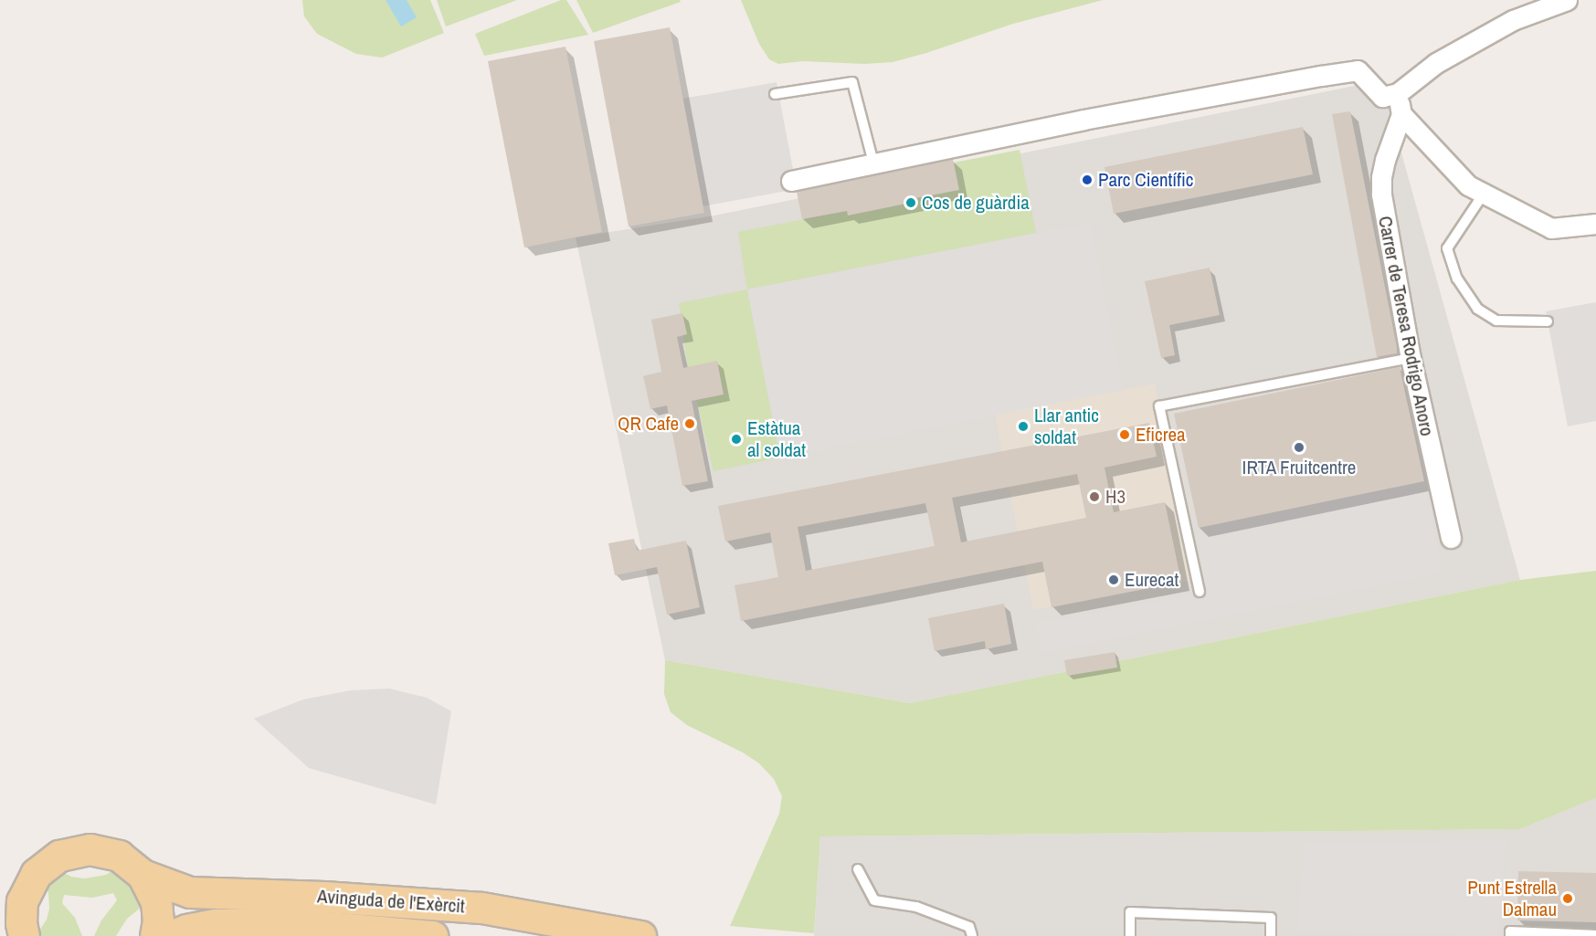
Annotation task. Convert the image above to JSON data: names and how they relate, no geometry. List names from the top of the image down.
{
  "streets": {
    "main road": ["Avinguda de l'Exèrcit"],
    "street": ["Carrer de Teresa Rodrigo Anoro"]
  },
  "places": [
    "Parc Científic",
    "Cos de guàrdia",
    "QR Cafe",
    "Llar antic soldat",
    "Eficrea",
    "Estàtua al soldat",
    "IRTA Fruitcentre",
    "H3",
    "Eurecat",
    "Punt Estrella Dalmau"
  ]
}
